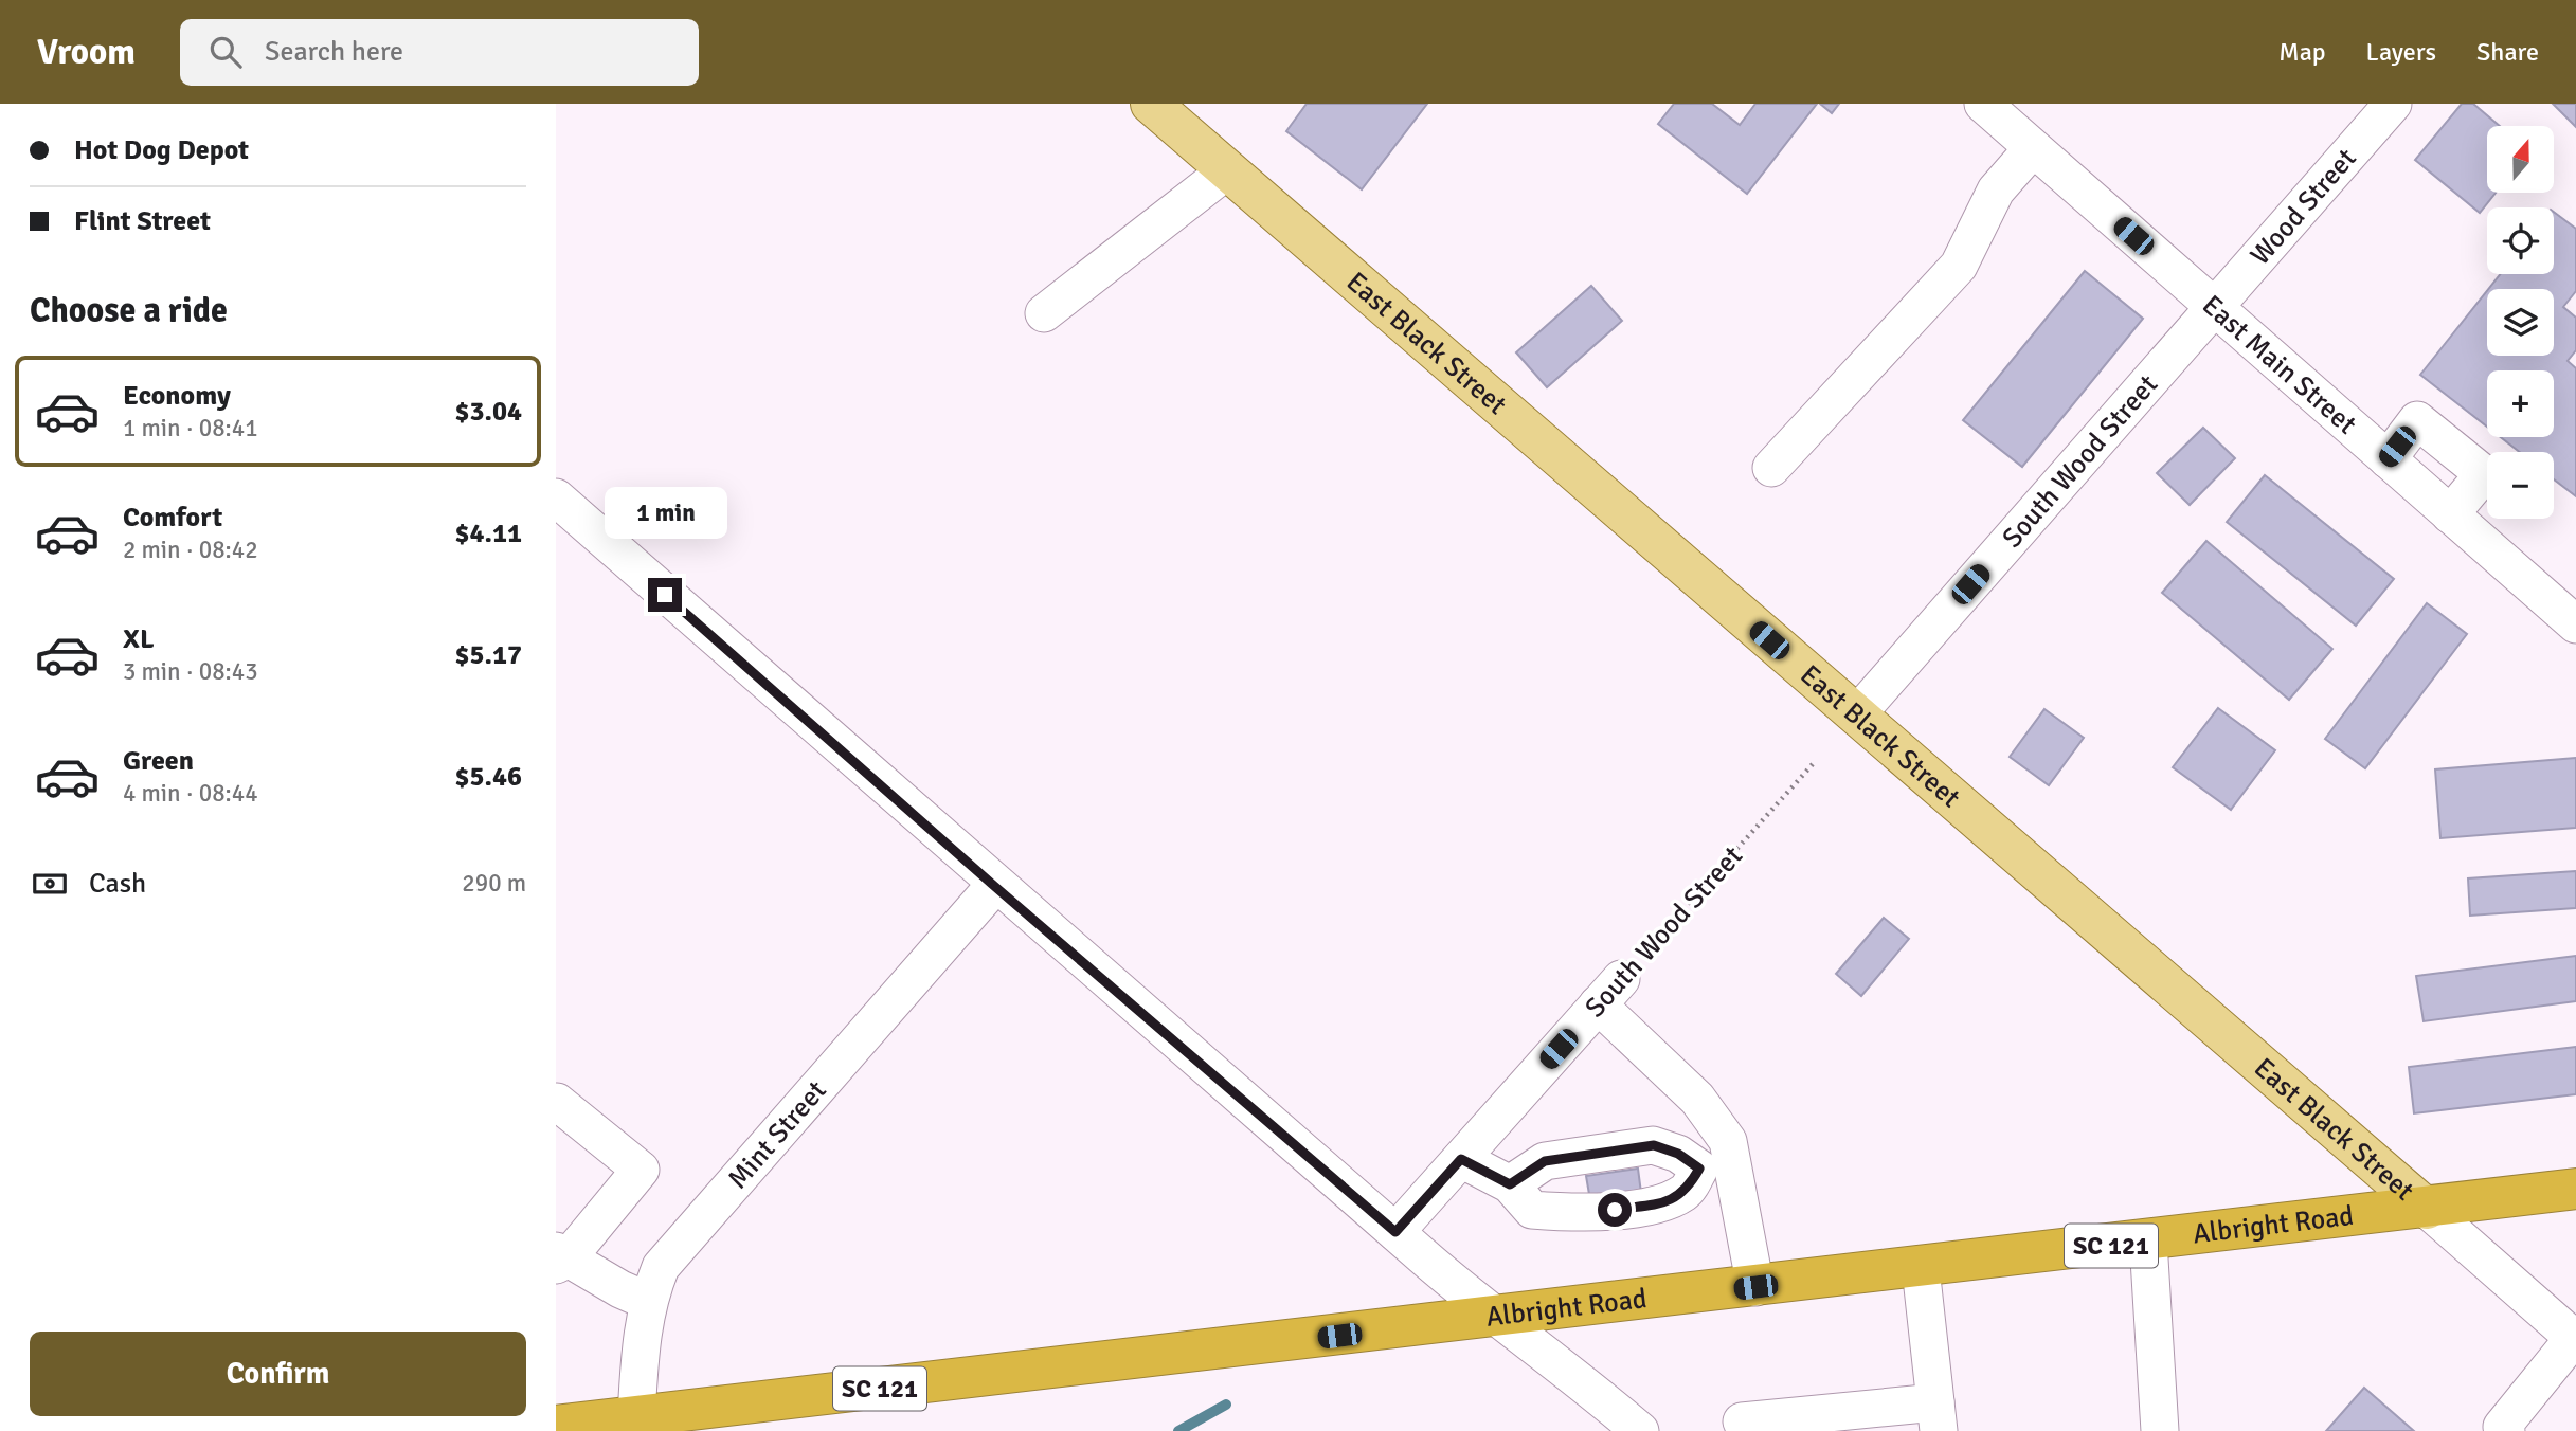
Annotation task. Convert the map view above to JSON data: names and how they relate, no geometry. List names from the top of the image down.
{
  "streets": {
    "highway": ["Albright Road", "SC 121"],
    "main road": ["East Black Street"],
    "street": [
      "Wood Street",
      "East Main Street",
      "South Wood Street",
      "Mint Street"
    ]
  },
  "crossings": [
    ["Wood Street", "East Main Street"],
    ["Wood Street", "South Wood Street"],
    ["East Black Street", "South Wood Street"],
    ["East Black Street", "Albright Road"],
    ["East Main Street", "South Wood Street"],
    ["Mint Street", "Albright Road"]
  ],
  "north": "top",
  "page": {
    "header": "Vroom",
    "search": "Search here",
    "nav": ["Map", "Layers", "Share"],
    "banner": ["Hot Dog Depot", "Flint Street"],
    "map_buttons": ["+", "−"],
    "heading": "Choose a ride",
    "list": [
      {
        "name": "Economy",
        "note": "1 min · 08:41",
        "value": "$3.04"
      },
      {
        "name": "Comfort",
        "note": "2 min · 08:42",
        "value": "$4.11"
      },
      {
        "name": "XL",
        "note": "3 min · 08:43",
        "value": "$5.17"
      },
      {
        "name": "Green",
        "note": "4 min · 08:44",
        "value": "$5.46"
      }
    ],
    "bubble": "1 min",
    "pay": ["Cash", "290 m"],
    "buttons": "Confirm"
  }
}
